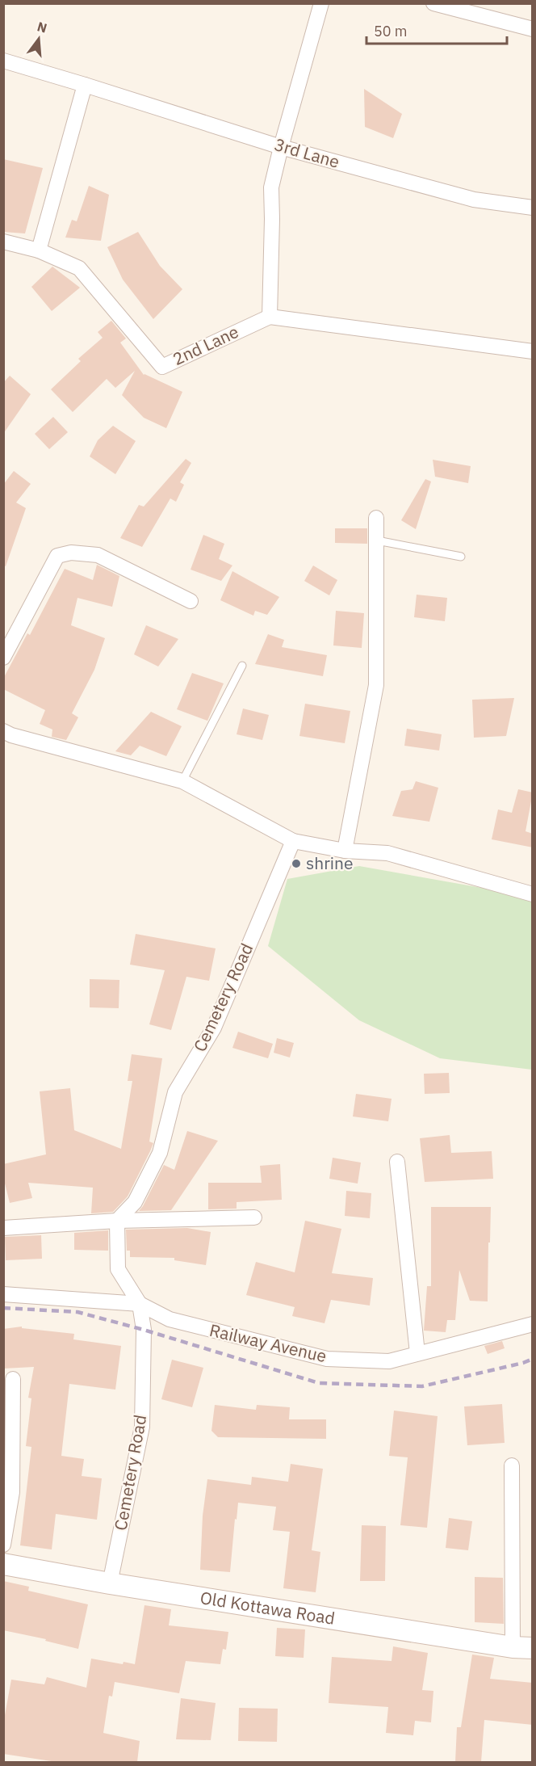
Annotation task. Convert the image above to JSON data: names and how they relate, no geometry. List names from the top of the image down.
{
  "streets": {
    "street": [
      "3rd Lane",
      "2nd Lane",
      "Cemetery Road",
      "Railway Avenue",
      "Old Kottawa Road"
    ]
  },
  "crossings": [
    ["Cemetery Road", "Railway Avenue"],
    ["Cemetery Road", "Old Kottawa Road"]
  ],
  "places": ["shrine"],
  "scale_bar": "50 m",
  "north": "top"
}
